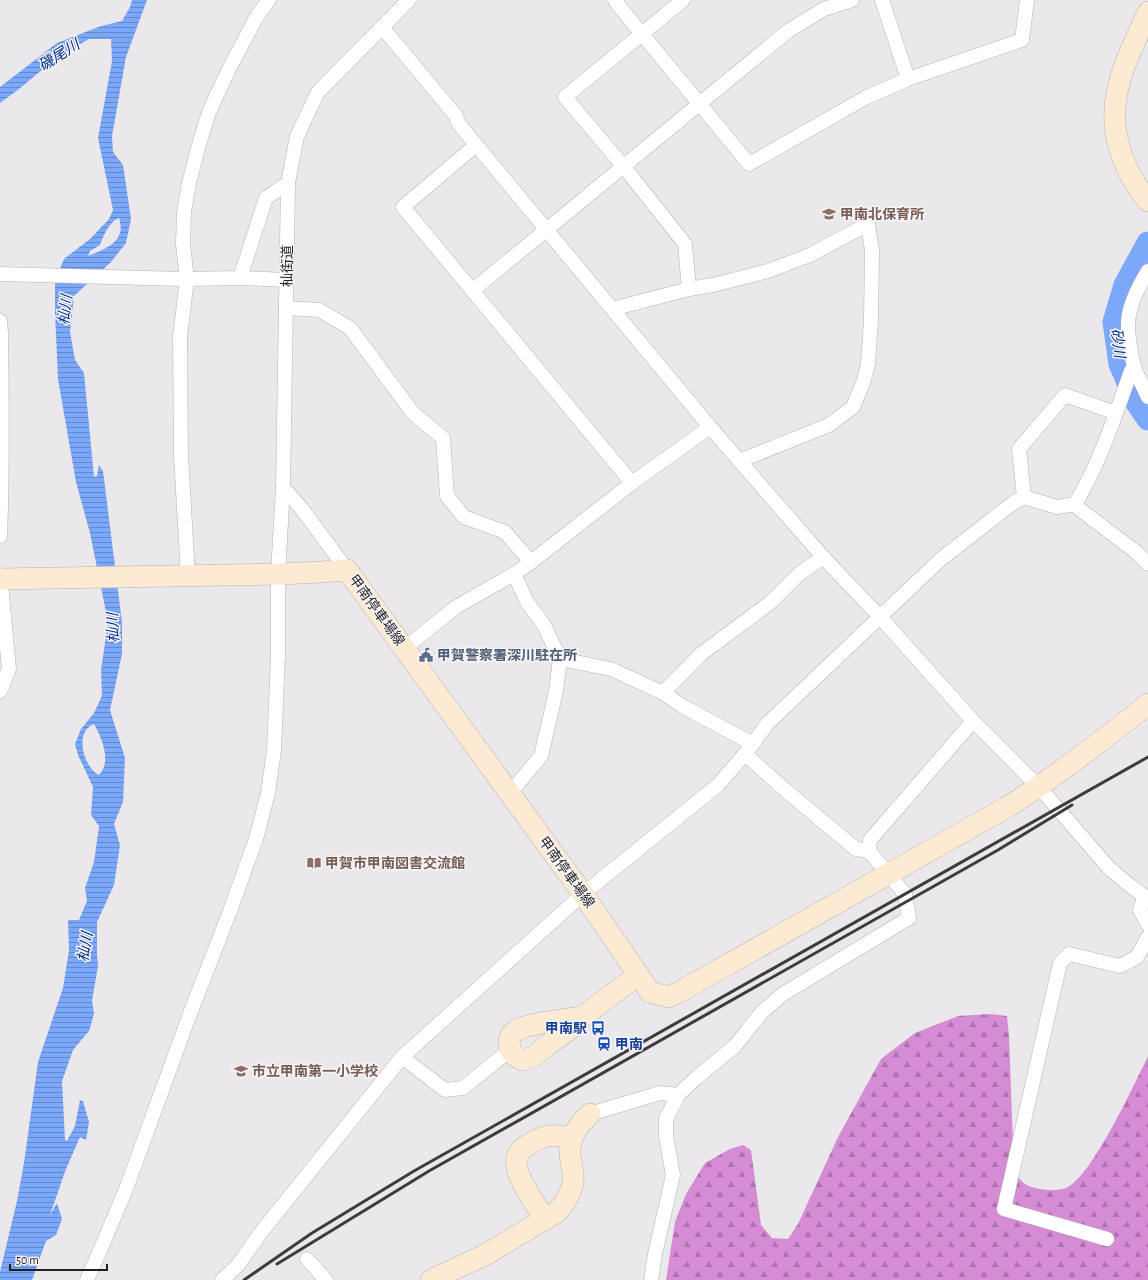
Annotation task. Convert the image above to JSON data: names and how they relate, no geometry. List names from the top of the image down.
{
  "streets": {
    "street": ["杣街道", "甲南停車場線"]
  },
  "crossings": [
    ["杣街道", "甲南停車場線"]
  ],
  "water": ["磯尾川", "杣川", "砂川"],
  "places": {
    "school or university": ["甲南北保育所", "市立甲南第一小学校"],
    "public building": ["甲賀警察署深川駐在所"],
    "library": ["甲賀市甲南図書交流館"],
    "bus stop": ["甲南駅"],
    "station": ["甲南"]
  },
  "scale_bar": "50 m"
}
